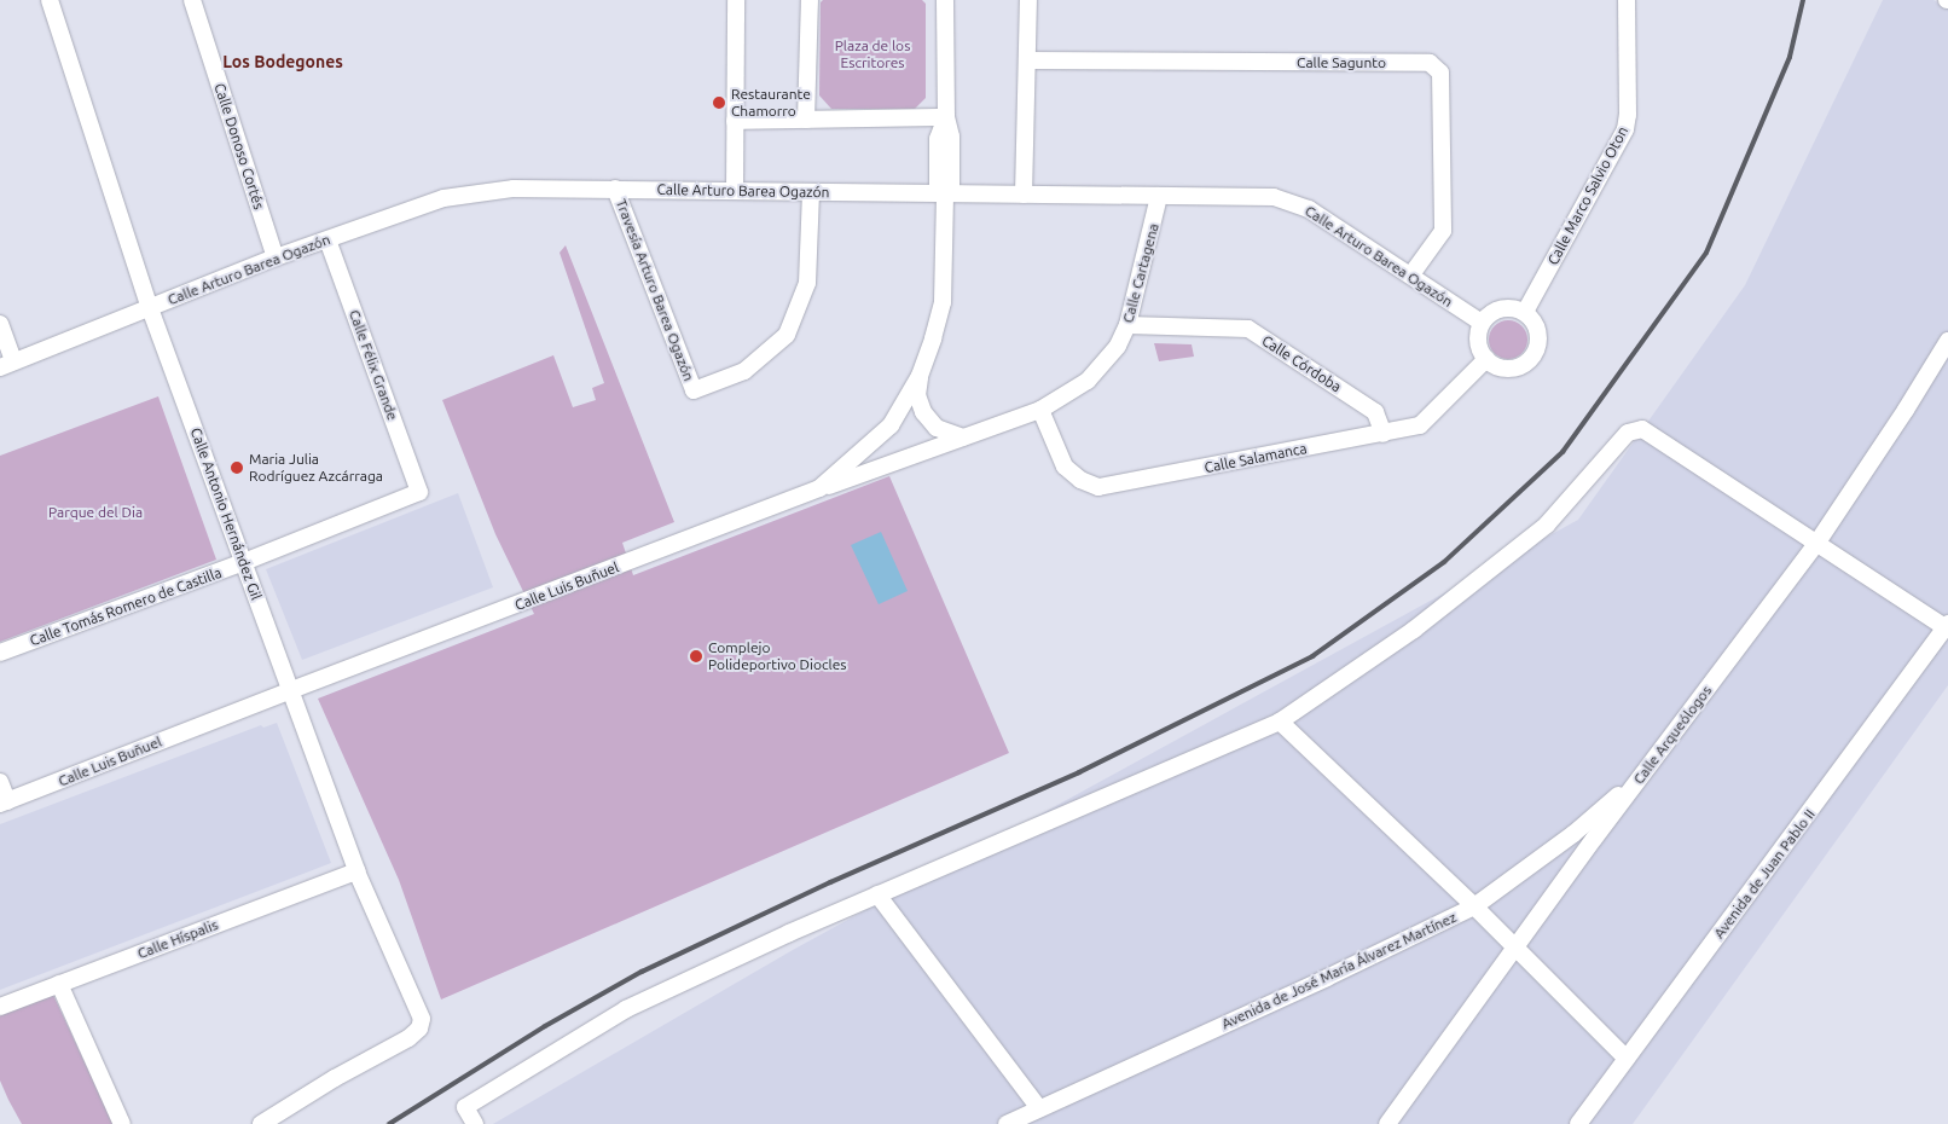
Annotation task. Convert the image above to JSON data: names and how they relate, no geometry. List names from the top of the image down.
{
  "streets": {
    "street": [
      "Calle Sagunto",
      "Calle Donoso Cortés",
      "Calle Arturo Barea Ogazón",
      "Calle Marco Salvio Oton",
      "Calle Cartagena",
      "Travesía Arturo Barea Ogazón",
      "Calle Córdoba",
      "Calle Félix Grande",
      "Calle Salamanca",
      "Calle Antonio Hernández Gil",
      "Calle Luis Buñuel",
      "Calle Tomás Romero de Castilla",
      "Calle Arqueólogos",
      "Avenida de Juan Pablo II",
      "Calle Híspalis",
      "Avenida de José María Álvarez Martínez"
    ]
  },
  "crossings": [
    ["Calle Sagunto", "Calle Arturo Barea Ogazón"],
    ["Calle Donoso Cortés", "Calle Arturo Barea Ogazón"],
    ["Calle Arturo Barea Ogazón", "Calle Marco Salvio Oton"],
    ["Calle Arturo Barea Ogazón", "Calle Cartagena"],
    ["Calle Arturo Barea Ogazón", "Travesía Arturo Barea Ogazón"],
    ["Calle Arturo Barea Ogazón", "Calle Félix Grande"],
    ["Calle Arturo Barea Ogazón", "Calle Salamanca"],
    ["Calle Arturo Barea Ogazón", "Calle Antonio Hernández Gil"],
    ["Calle Arturo Barea Ogazón", "Calle Luis Buñuel"],
    ["Calle Marco Salvio Oton", "Calle Salamanca"],
    ["Calle Cartagena", "Calle Córdoba"],
    ["Calle Cartagena", "Calle Salamanca"],
    ["Calle Cartagena", "Calle Luis Buñuel"],
    ["Calle Córdoba", "Calle Salamanca"],
    ["Calle Félix Grande", "Calle Tomás Romero de Castilla"],
    ["Calle Antonio Hernández Gil", "Calle Luis Buñuel"],
    ["Calle Antonio Hernández Gil", "Calle Tomás Romero de Castilla"],
    ["Calle Antonio Hernández Gil", "Calle Híspalis"],
    ["Calle Arqueólogos", "Avenida de José María Álvarez Martínez"]
  ],
  "districts": ["Los Bodegones"],
  "parks": ["Plaza de los Escritores", "Parque del Dia"],
  "places": ["Restaurante Chamorro", "Maria Julia Rodríguez Azcárraga", "Complejo Polideportivo Diocles"]
}
